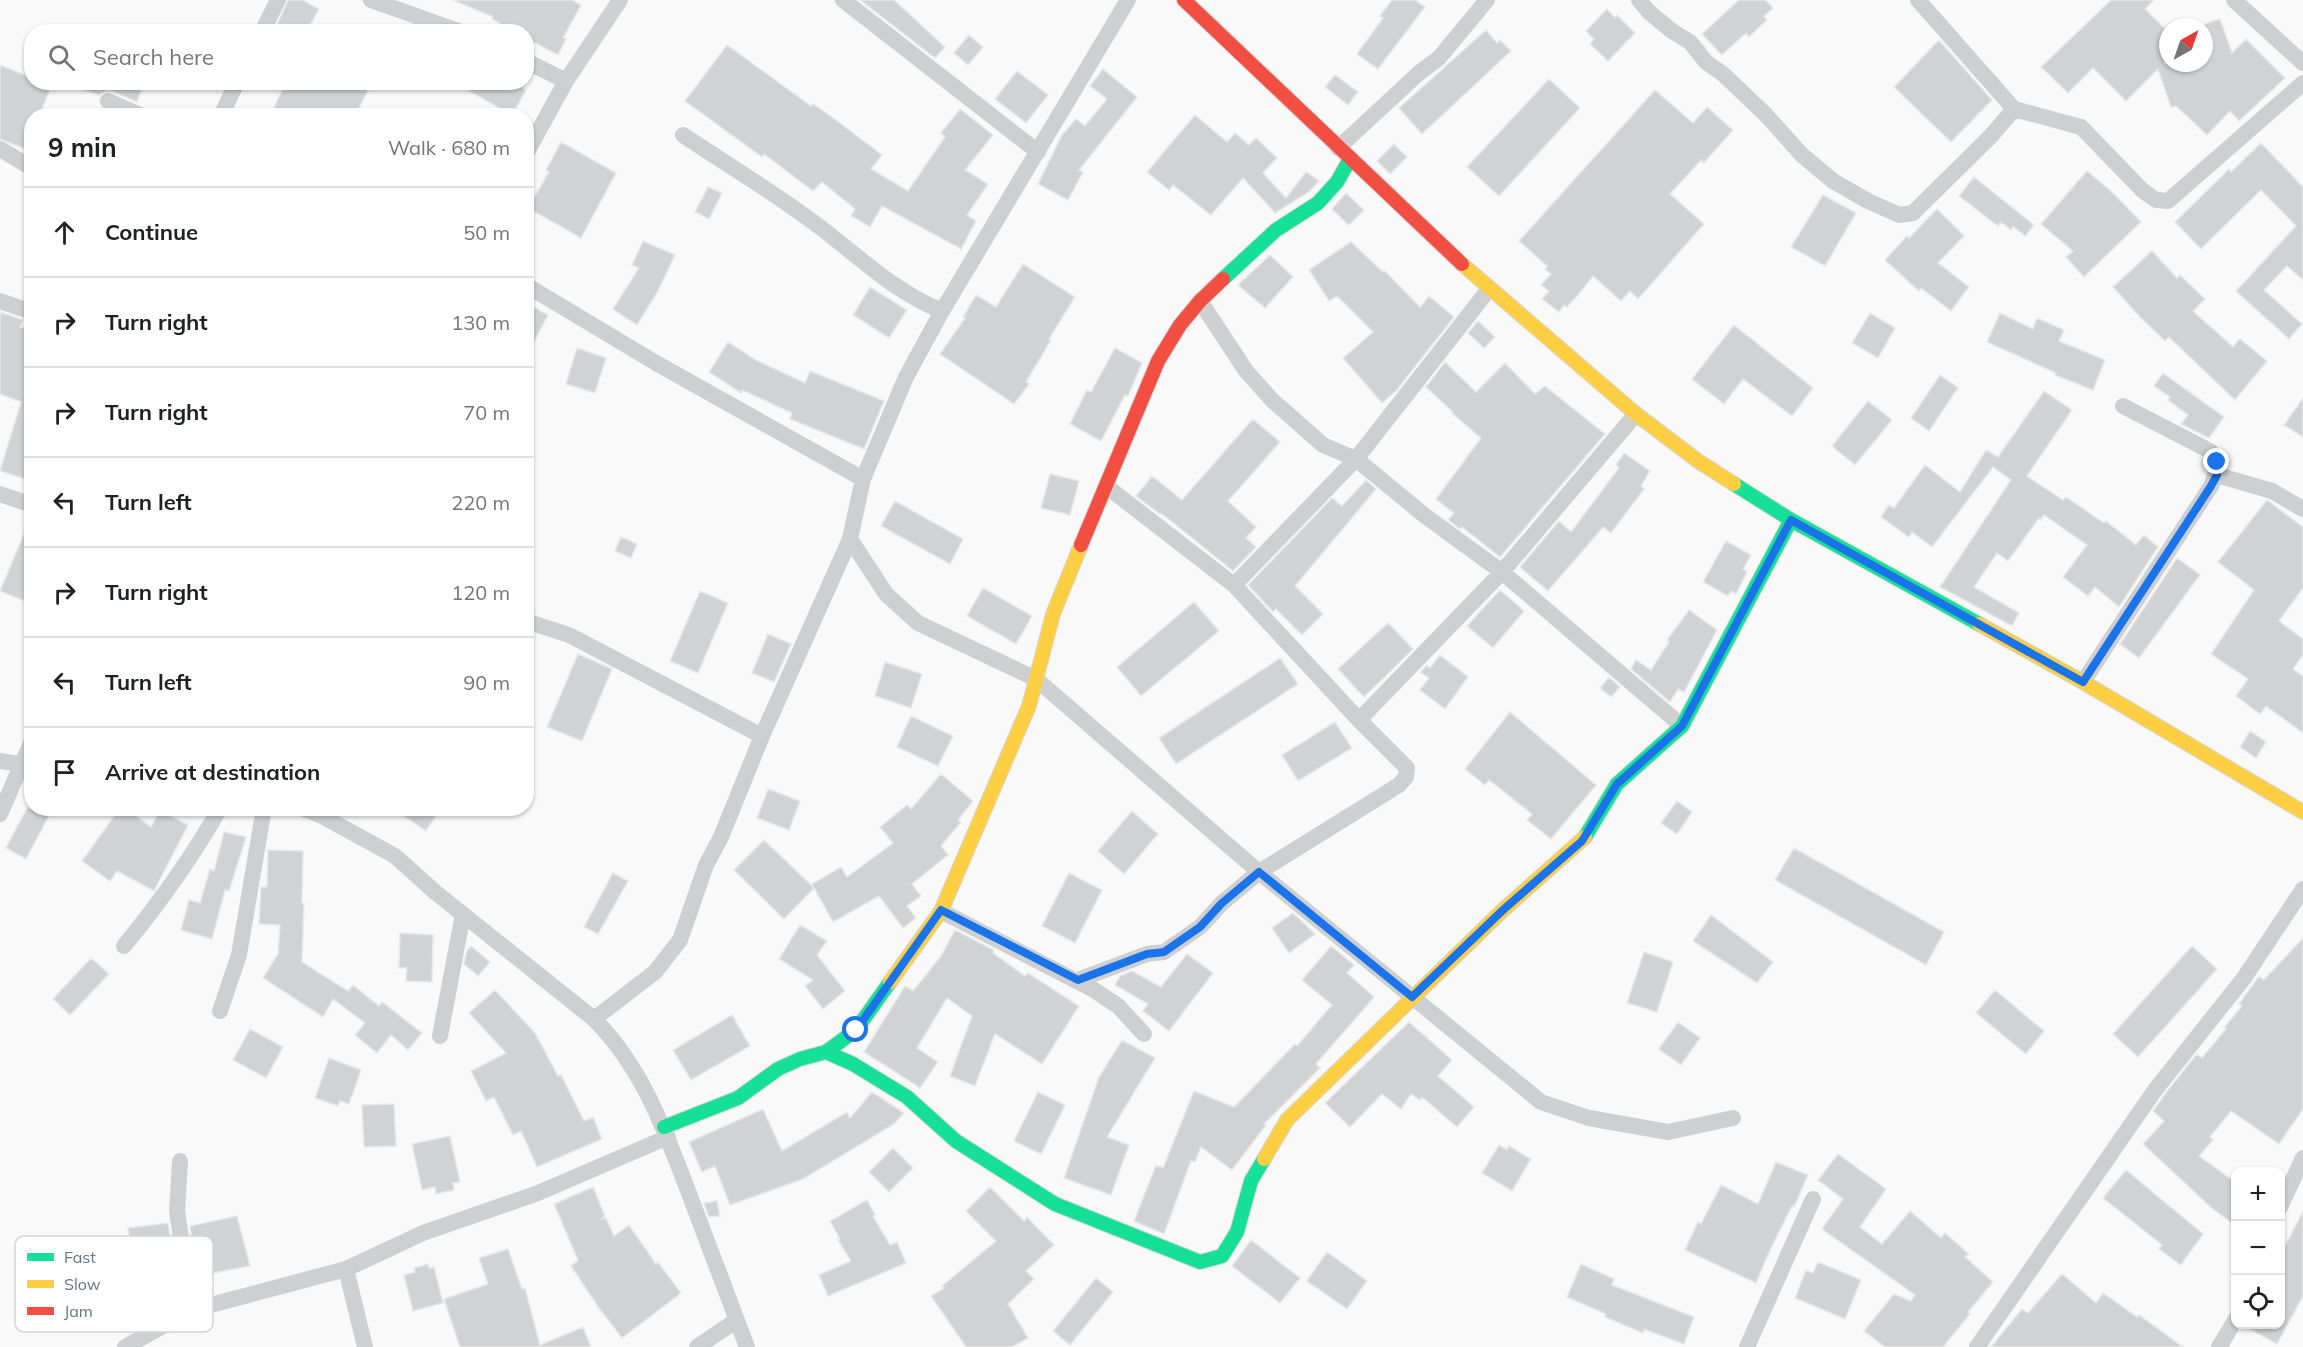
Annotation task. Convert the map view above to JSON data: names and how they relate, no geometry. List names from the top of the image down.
{
  "legend": ["Fast", "Slow", "Jam"],
  "north": "top right",
  "page": {
    "search": "Search here",
    "heading": ["9 min", "Walk · 680 m"],
    "list": [
      ["Continue", "50 m"],
      ["Turn right", "130 m"],
      ["Turn right", "70 m"],
      ["Turn left", "220 m"],
      ["Turn right", "120 m"],
      ["Turn left", "90 m"],
      "Arrive at destination"
    ],
    "map_buttons": ["+", "−"]
  }
}
